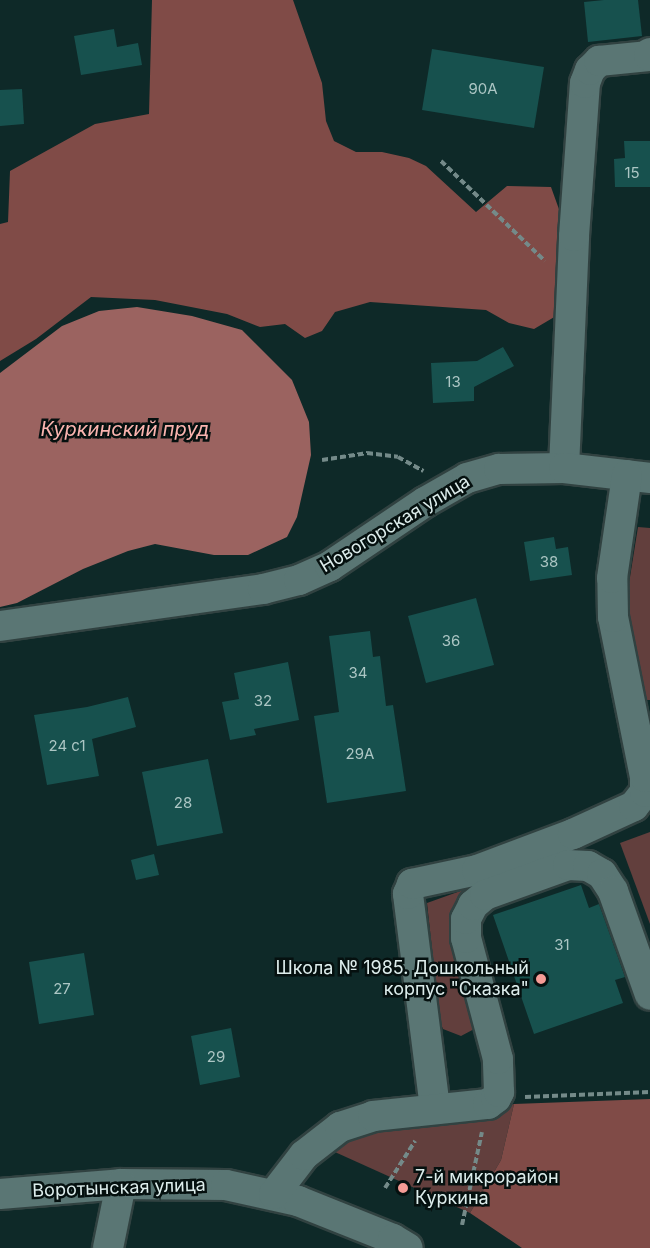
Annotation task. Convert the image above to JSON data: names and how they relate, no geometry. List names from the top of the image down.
{
  "streets": {
    "street": ["Новогорская улица", "Воротынская улица"]
  },
  "water": ["Куркинский пруд"],
  "places": ["Школа № 1985. Дошкольный корпус \"Сказка\"", "7-й микрорайон Куркина"],
  "house_numbers": [
    "90А",
    "15",
    "13",
    "38",
    "36",
    "34",
    "32",
    "24 с1",
    "29А",
    "28",
    "31",
    "27",
    "29"
  ]
}
